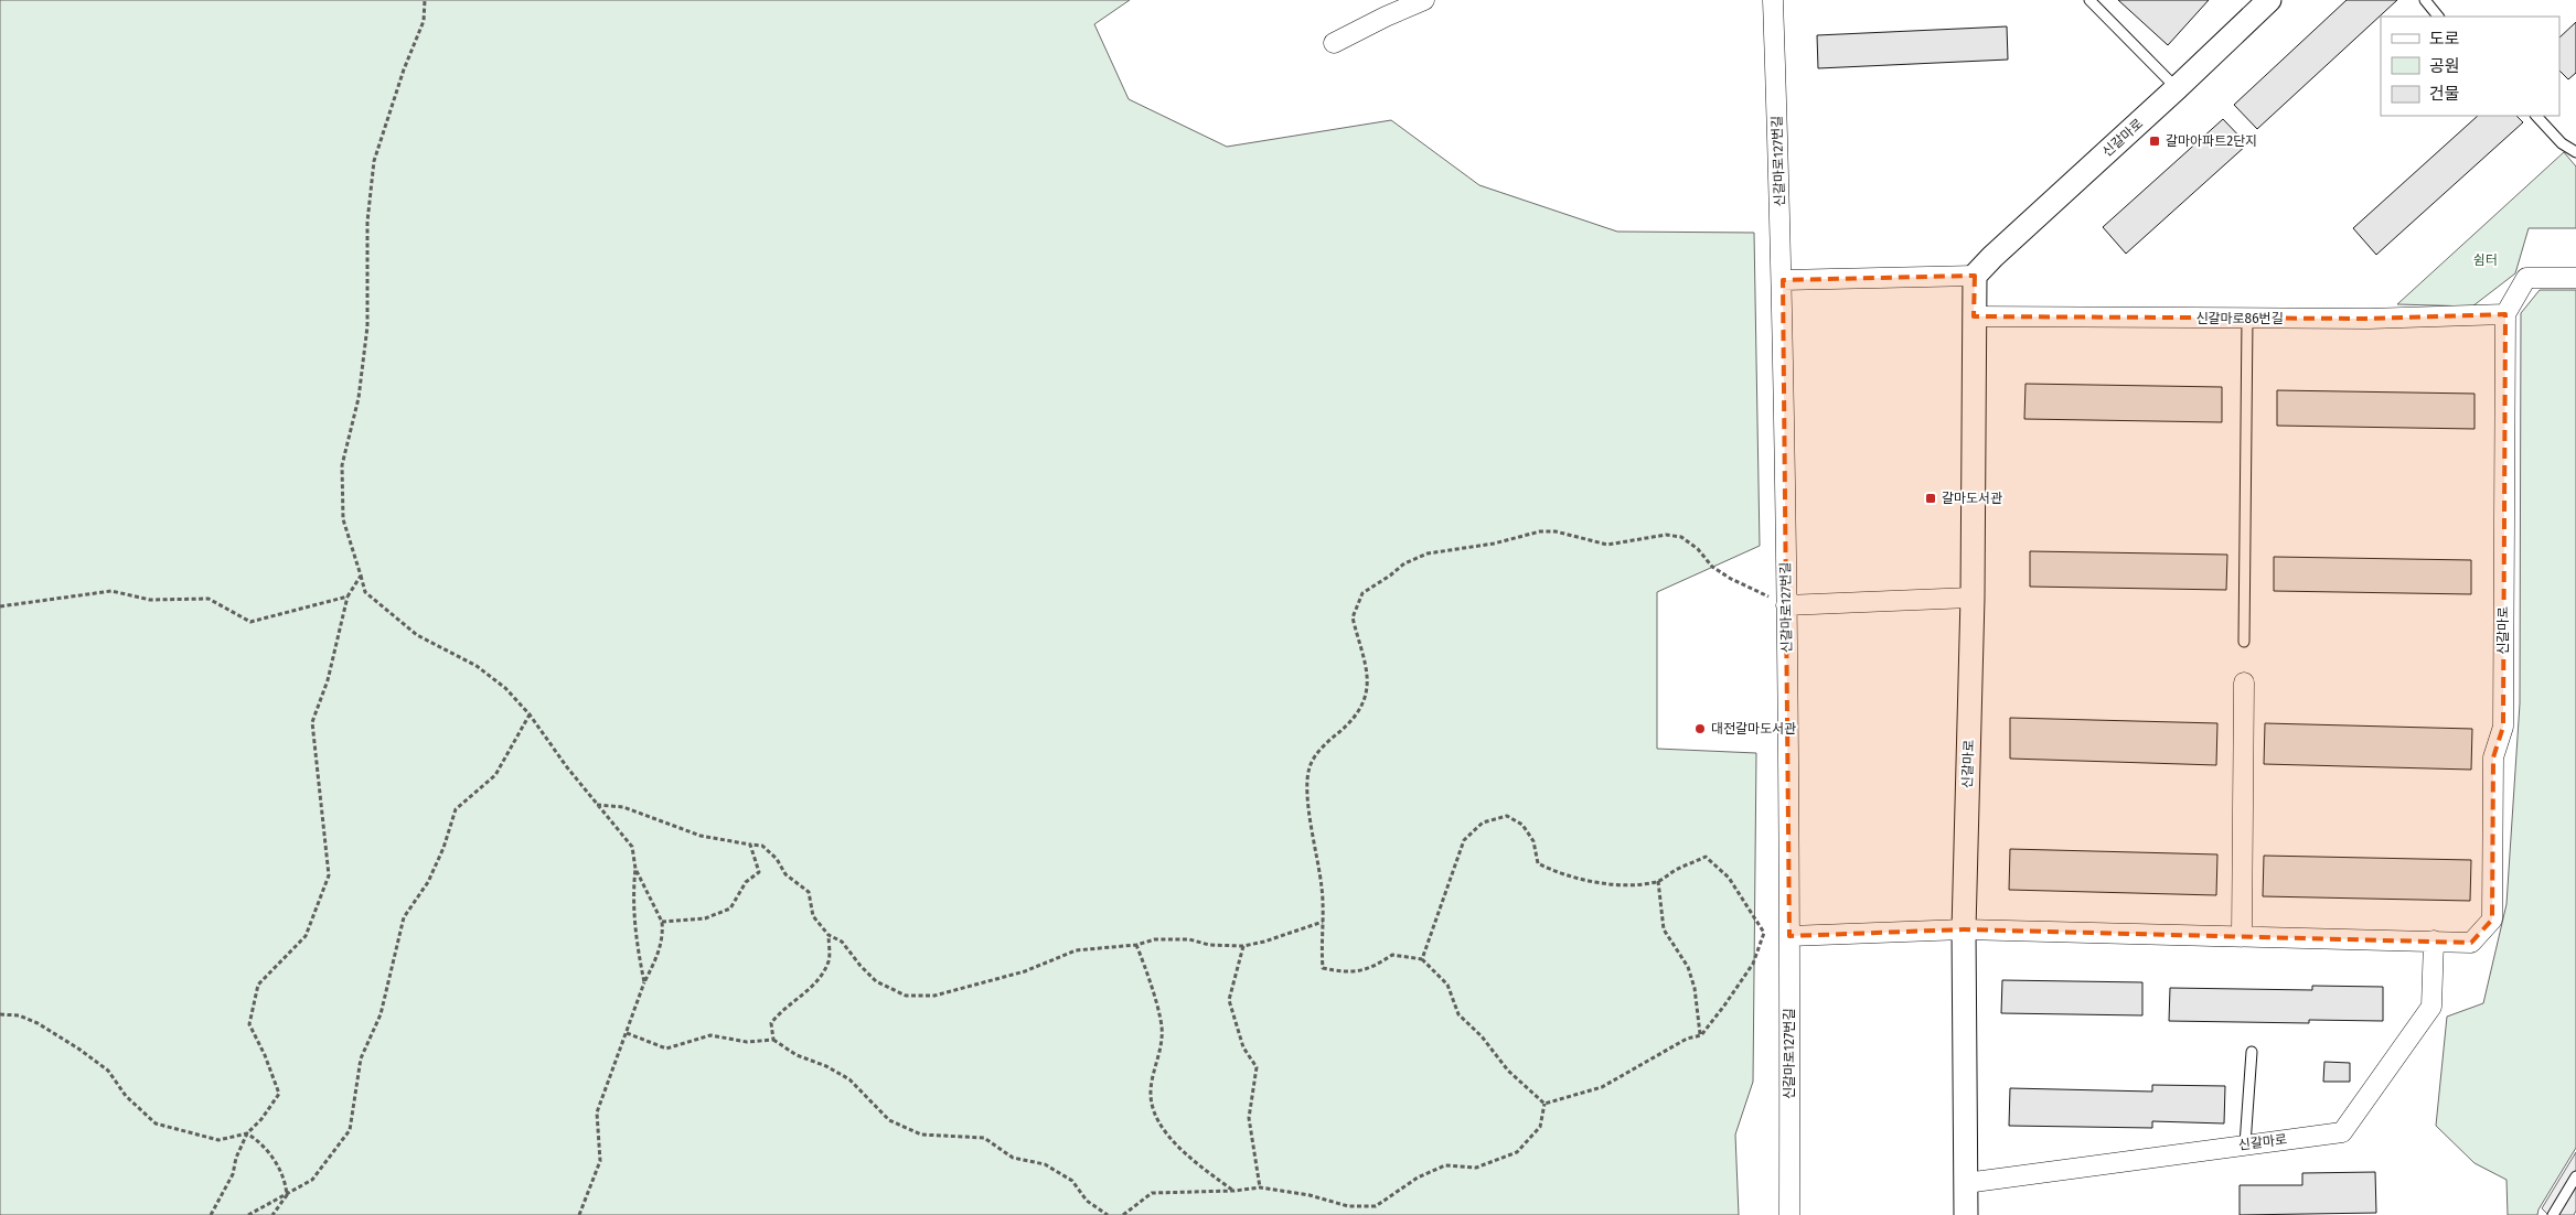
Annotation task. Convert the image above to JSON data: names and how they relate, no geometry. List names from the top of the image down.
{
  "streets": {
    "street": ["신갈마로", "신갈마로127번길", "신갈마로86번길"]
  },
  "crossings": [
    ["신갈마로", "신갈마로127번길"],
    ["신갈마로", "신갈마로86번길"]
  ],
  "parks": ["쉼터"],
  "places": {
    "transit": ["갈마아파트2단지", "갈마도서관"],
    "other": ["대전갈마도서관"]
  },
  "legend": ["도로", "공원", "건물"]
}
